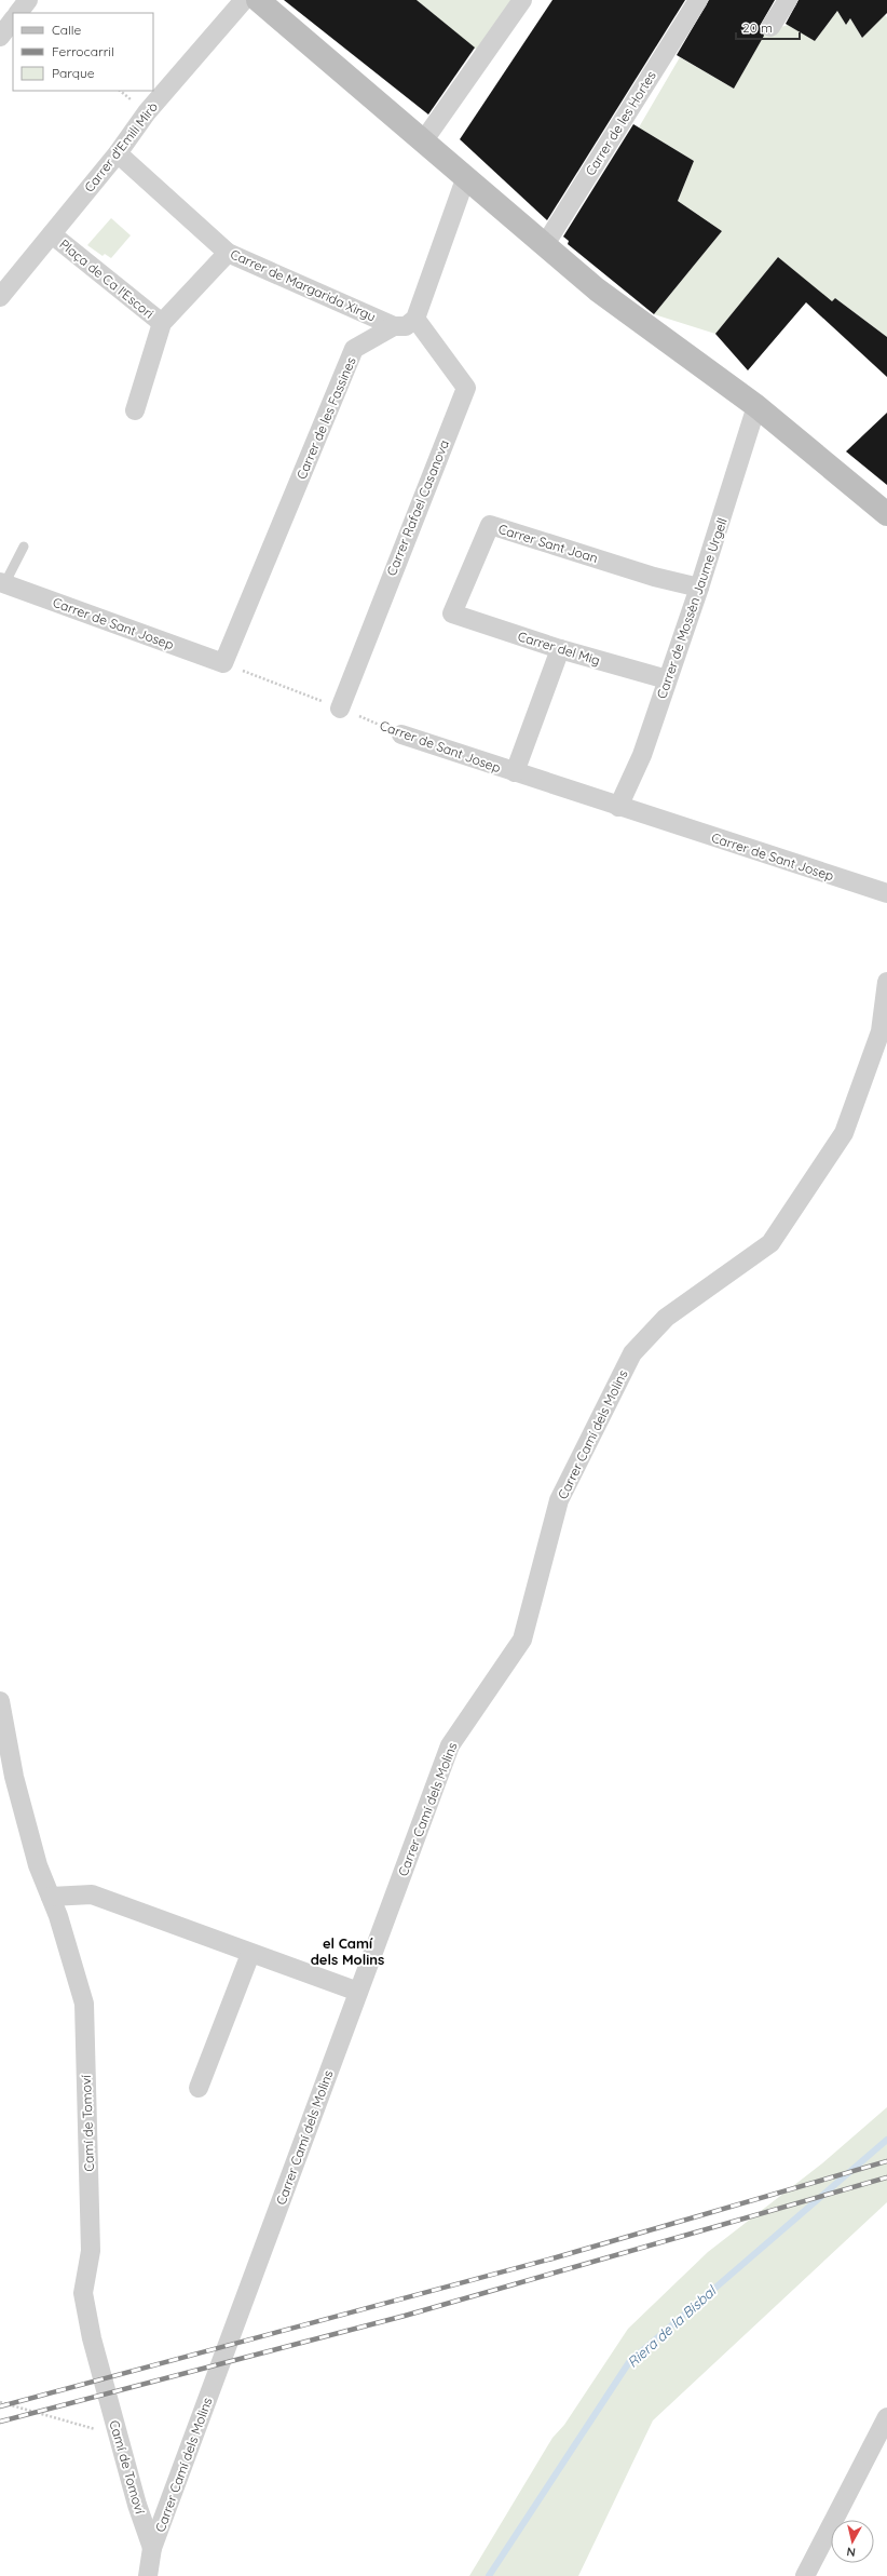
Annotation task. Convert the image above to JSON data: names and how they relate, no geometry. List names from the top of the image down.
{
  "streets": {
    "street": [
      "Carrer de les Hortes",
      "Carrer d'Emili Mirò",
      "Plaça de Ca l'Escori",
      "Carrer de Margarida Xirgu",
      "Carrer de les Fassines",
      "Carrer Rafael Casanova",
      "Carrer Sant Joan",
      "Carrer de Mossèn Jaume Urgell",
      "Carrer de Sant Josep",
      "Carrer del Mig",
      "Carrer Camí dels Molins",
      "Camí de Tomoví"
    ]
  },
  "crossings": [
    ["Carrer d'Emili Mirò", "Plaça de Ca l'Escori"],
    ["Carrer d'Emili Mirò", "Carrer de Margarida Xirgu"],
    ["Carrer de Margarida Xirgu", "Carrer de les Fassines"],
    ["Carrer de les Fassines", "Carrer Rafael Casanova"],
    ["Carrer de les Fassines", "Carrer de Sant Josep"],
    ["Carrer Rafael Casanova", "Carrer de Sant Josep"],
    ["Carrer Sant Joan", "Carrer de Mossèn Jaume Urgell"],
    ["Carrer Sant Joan", "Carrer del Mig"],
    ["Carrer de Mossèn Jaume Urgell", "Carrer de Sant Josep"],
    ["Carrer de Mossèn Jaume Urgell", "Carrer del Mig"],
    ["Carrer Camí dels Molins", "Camí de Tomoví"]
  ],
  "districts": ["el Camí dels Molins"],
  "water": ["Riera de la Bisbal"],
  "legend": ["Calle", "Ferrocarril", "Parque"],
  "scale_bar": "20 m",
  "north": "bottom"
}
